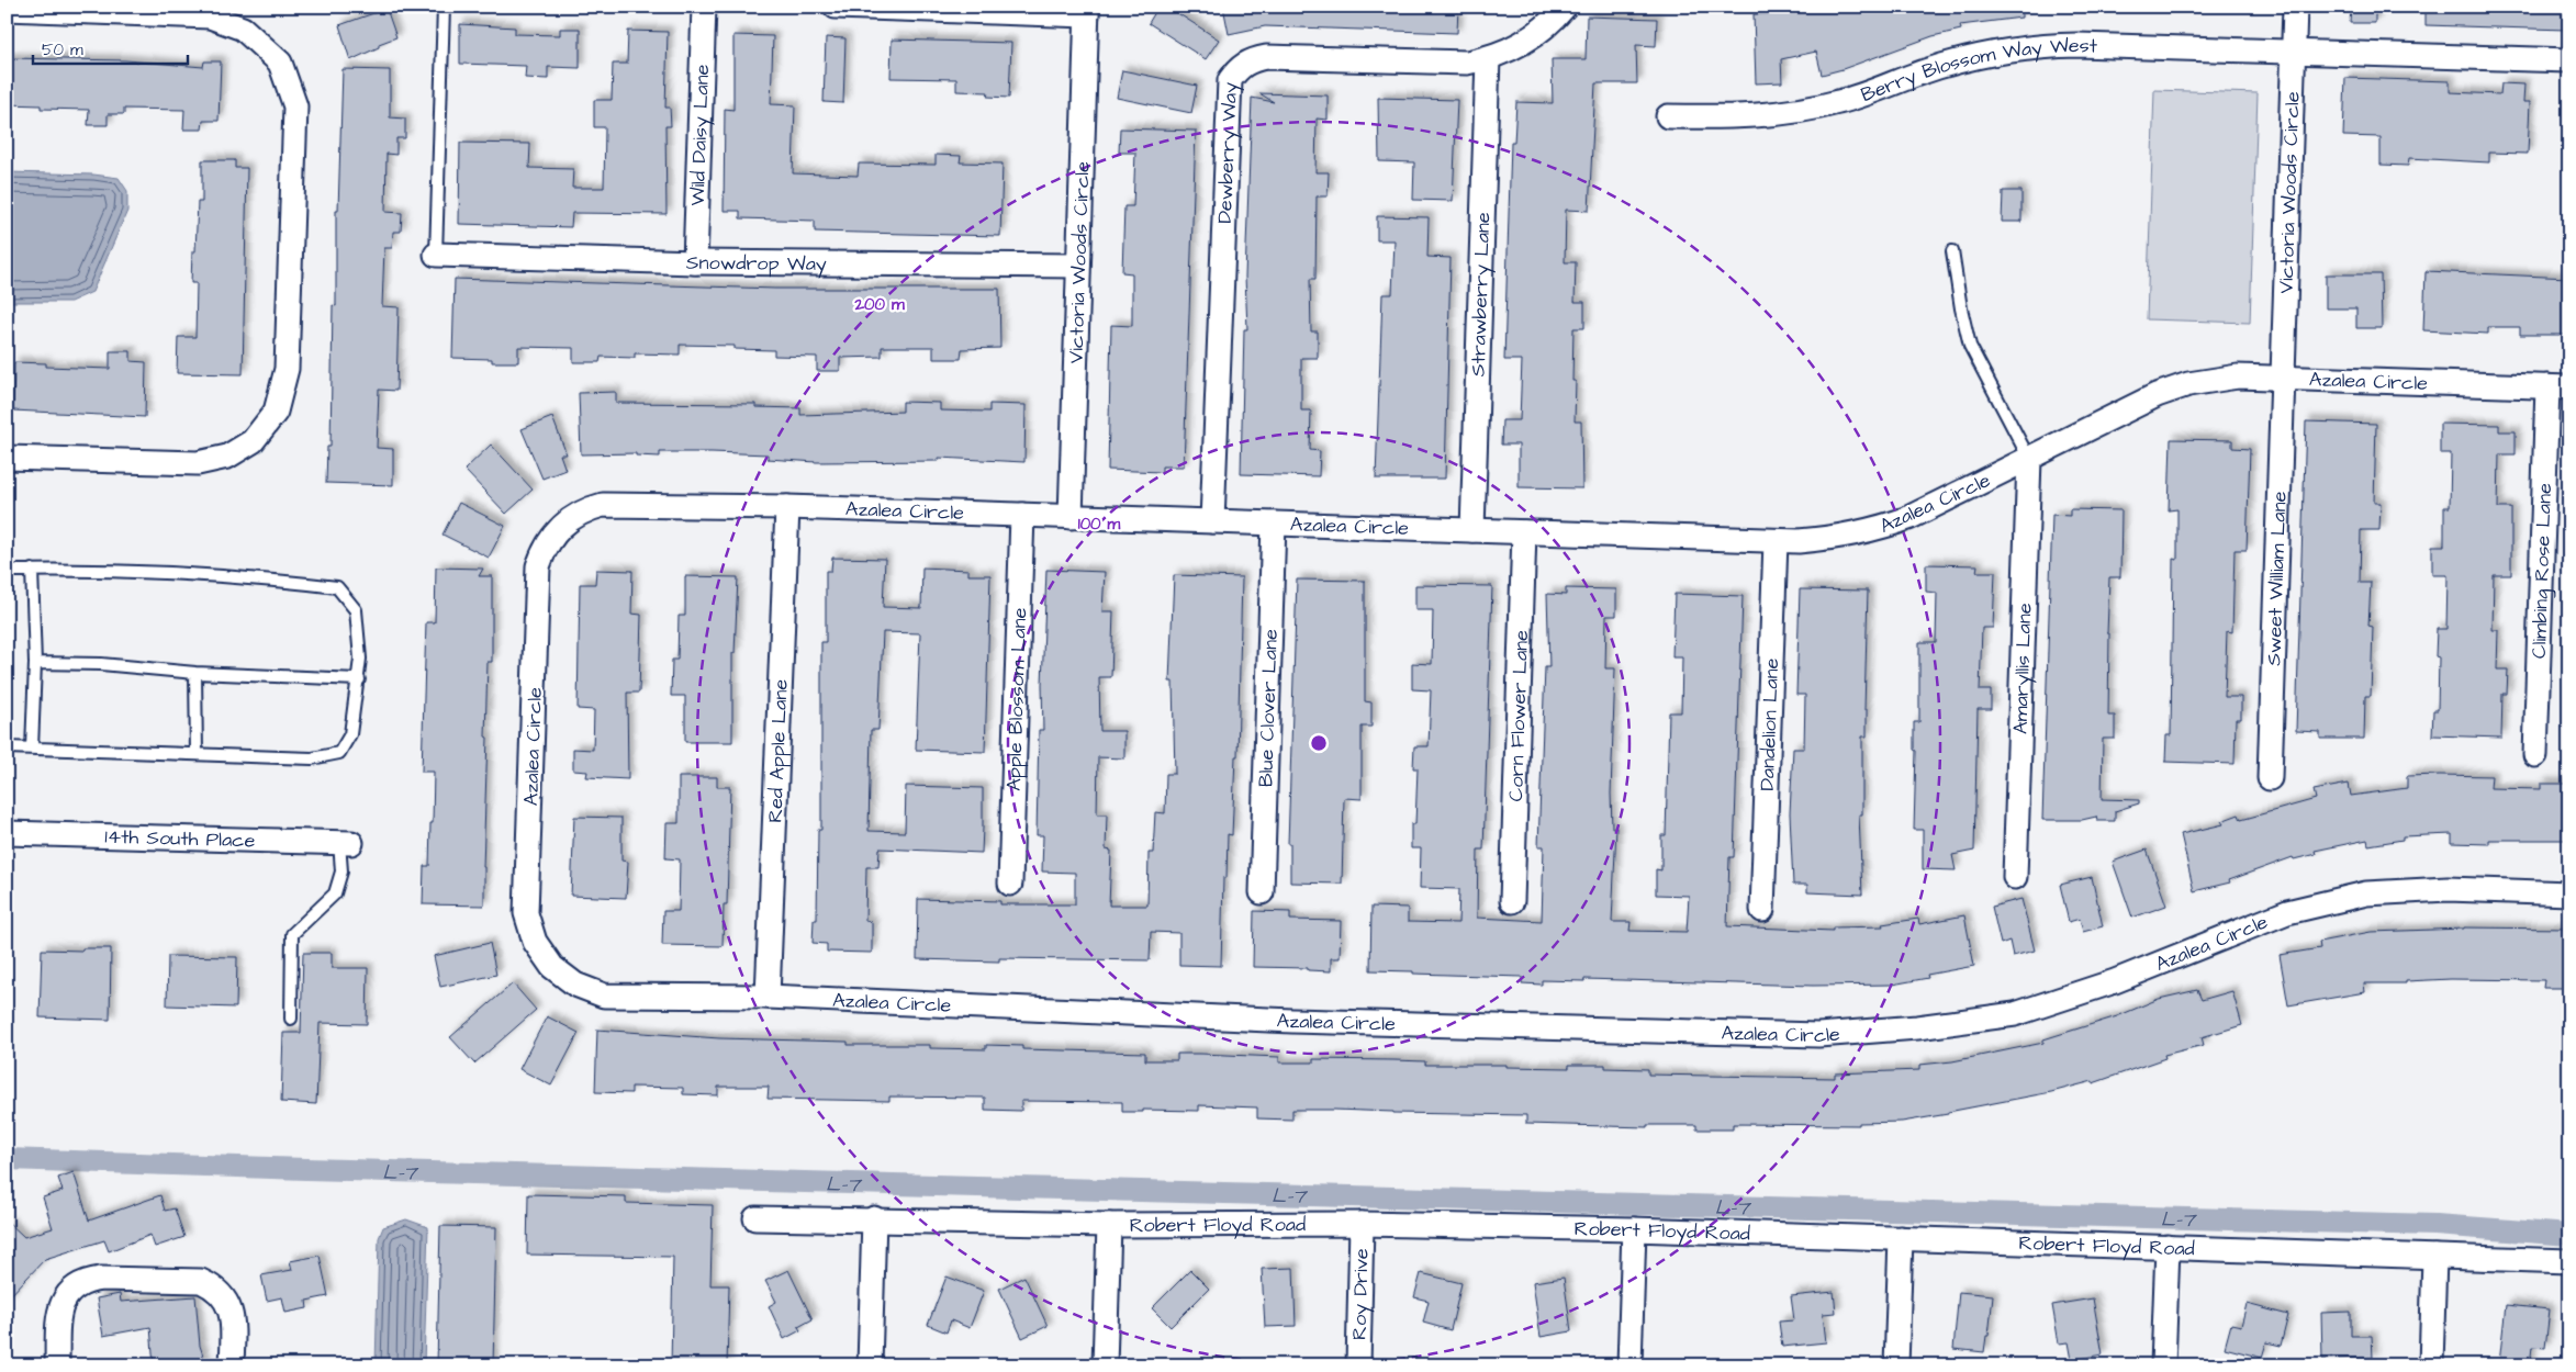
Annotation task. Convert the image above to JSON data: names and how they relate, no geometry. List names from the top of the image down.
{
  "streets": {
    "street": [
      "Berry Blossom Way West",
      "Wild Daisy Lane",
      "Dewberry Way",
      "Victoria Woods Circle",
      "Snowdrop Way",
      "Strawberry Lane",
      "Azalea Circle",
      "Climbing Rose Lane",
      "Sweet William Lane",
      "Amaryllis Lane",
      "Apple Blossom Lane",
      "Blue Clover Lane",
      "Corn Flower Lane",
      "Dandelion Lane",
      "Red Apple Lane",
      "14th South Place",
      "Robert Floyd Road",
      "Roy Drive"
    ]
  },
  "crossings": [
    ["Berry Blossom Way West", "Victoria Woods Circle"],
    ["Wild Daisy Lane", "Snowdrop Way"],
    ["Dewberry Way", "Strawberry Lane"],
    ["Dewberry Way", "Azalea Circle"],
    ["Victoria Woods Circle", "Snowdrop Way"],
    ["Victoria Woods Circle", "Azalea Circle"],
    ["Victoria Woods Circle", "Sweet William Lane"],
    ["Strawberry Lane", "Azalea Circle"],
    ["Azalea Circle", "Climbing Rose Lane"],
    ["Azalea Circle", "Sweet William Lane"],
    ["Azalea Circle", "Amaryllis Lane"],
    ["Azalea Circle", "Apple Blossom Lane"],
    ["Azalea Circle", "Blue Clover Lane"],
    ["Azalea Circle", "Corn Flower Lane"],
    ["Azalea Circle", "Dandelion Lane"],
    ["Azalea Circle", "Red Apple Lane"],
    ["Robert Floyd Road", "Roy Drive"]
  ],
  "water": ["L-7"],
  "scale_bar": "50 m",
  "rings": ["200 m", "100 m"]
}
